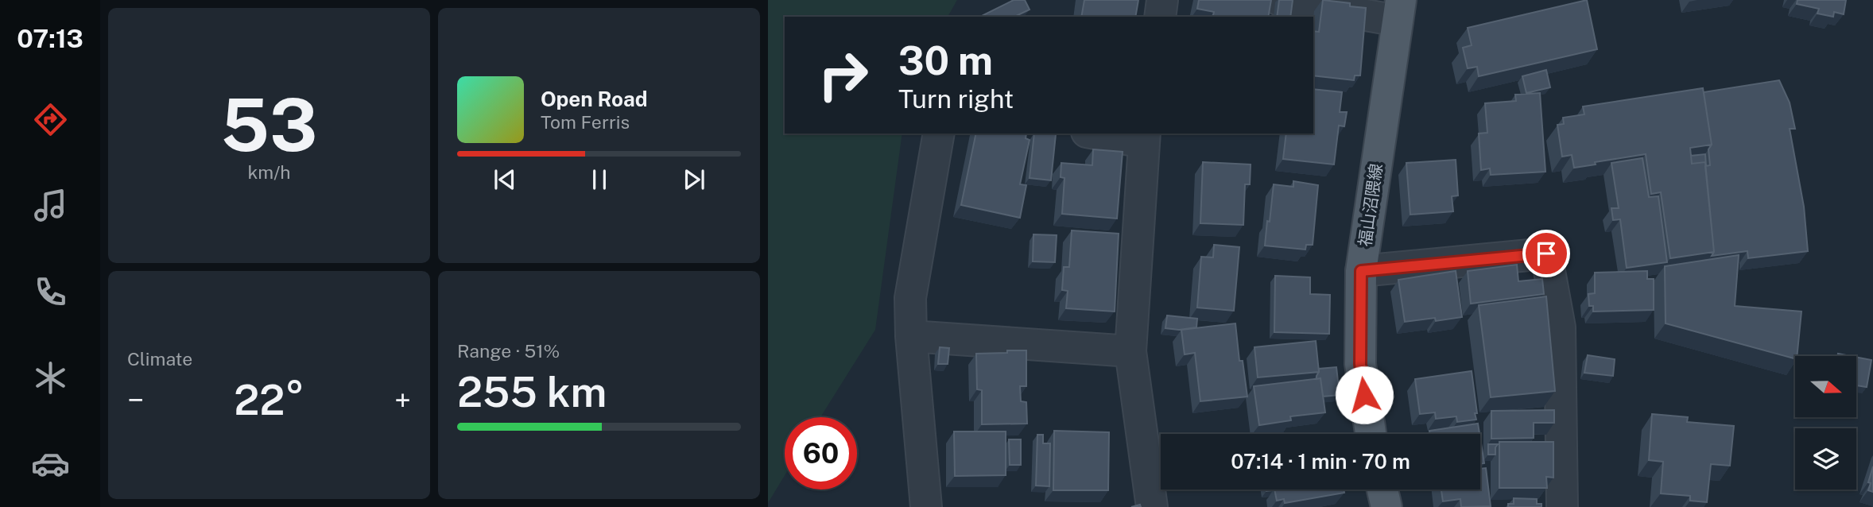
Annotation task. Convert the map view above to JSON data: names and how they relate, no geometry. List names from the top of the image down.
{
  "streets": {
    "main road": ["福山沼隈線"]
  },
  "north": "right",
  "page": {
    "tabs": "07:13",
    "tile": [
      ["53", "km/h"],
      "Climate",
      ["Range · 51%", "255 km"]
    ],
    "turn": ["30 m", "Turn right"],
    "song": ["Open Road", "Tom Ferris"],
    "heat": ["−", "22°", "+"],
    "limit": "60",
    "trip": "07:14 · 1 min · 70 m"
  }
}
